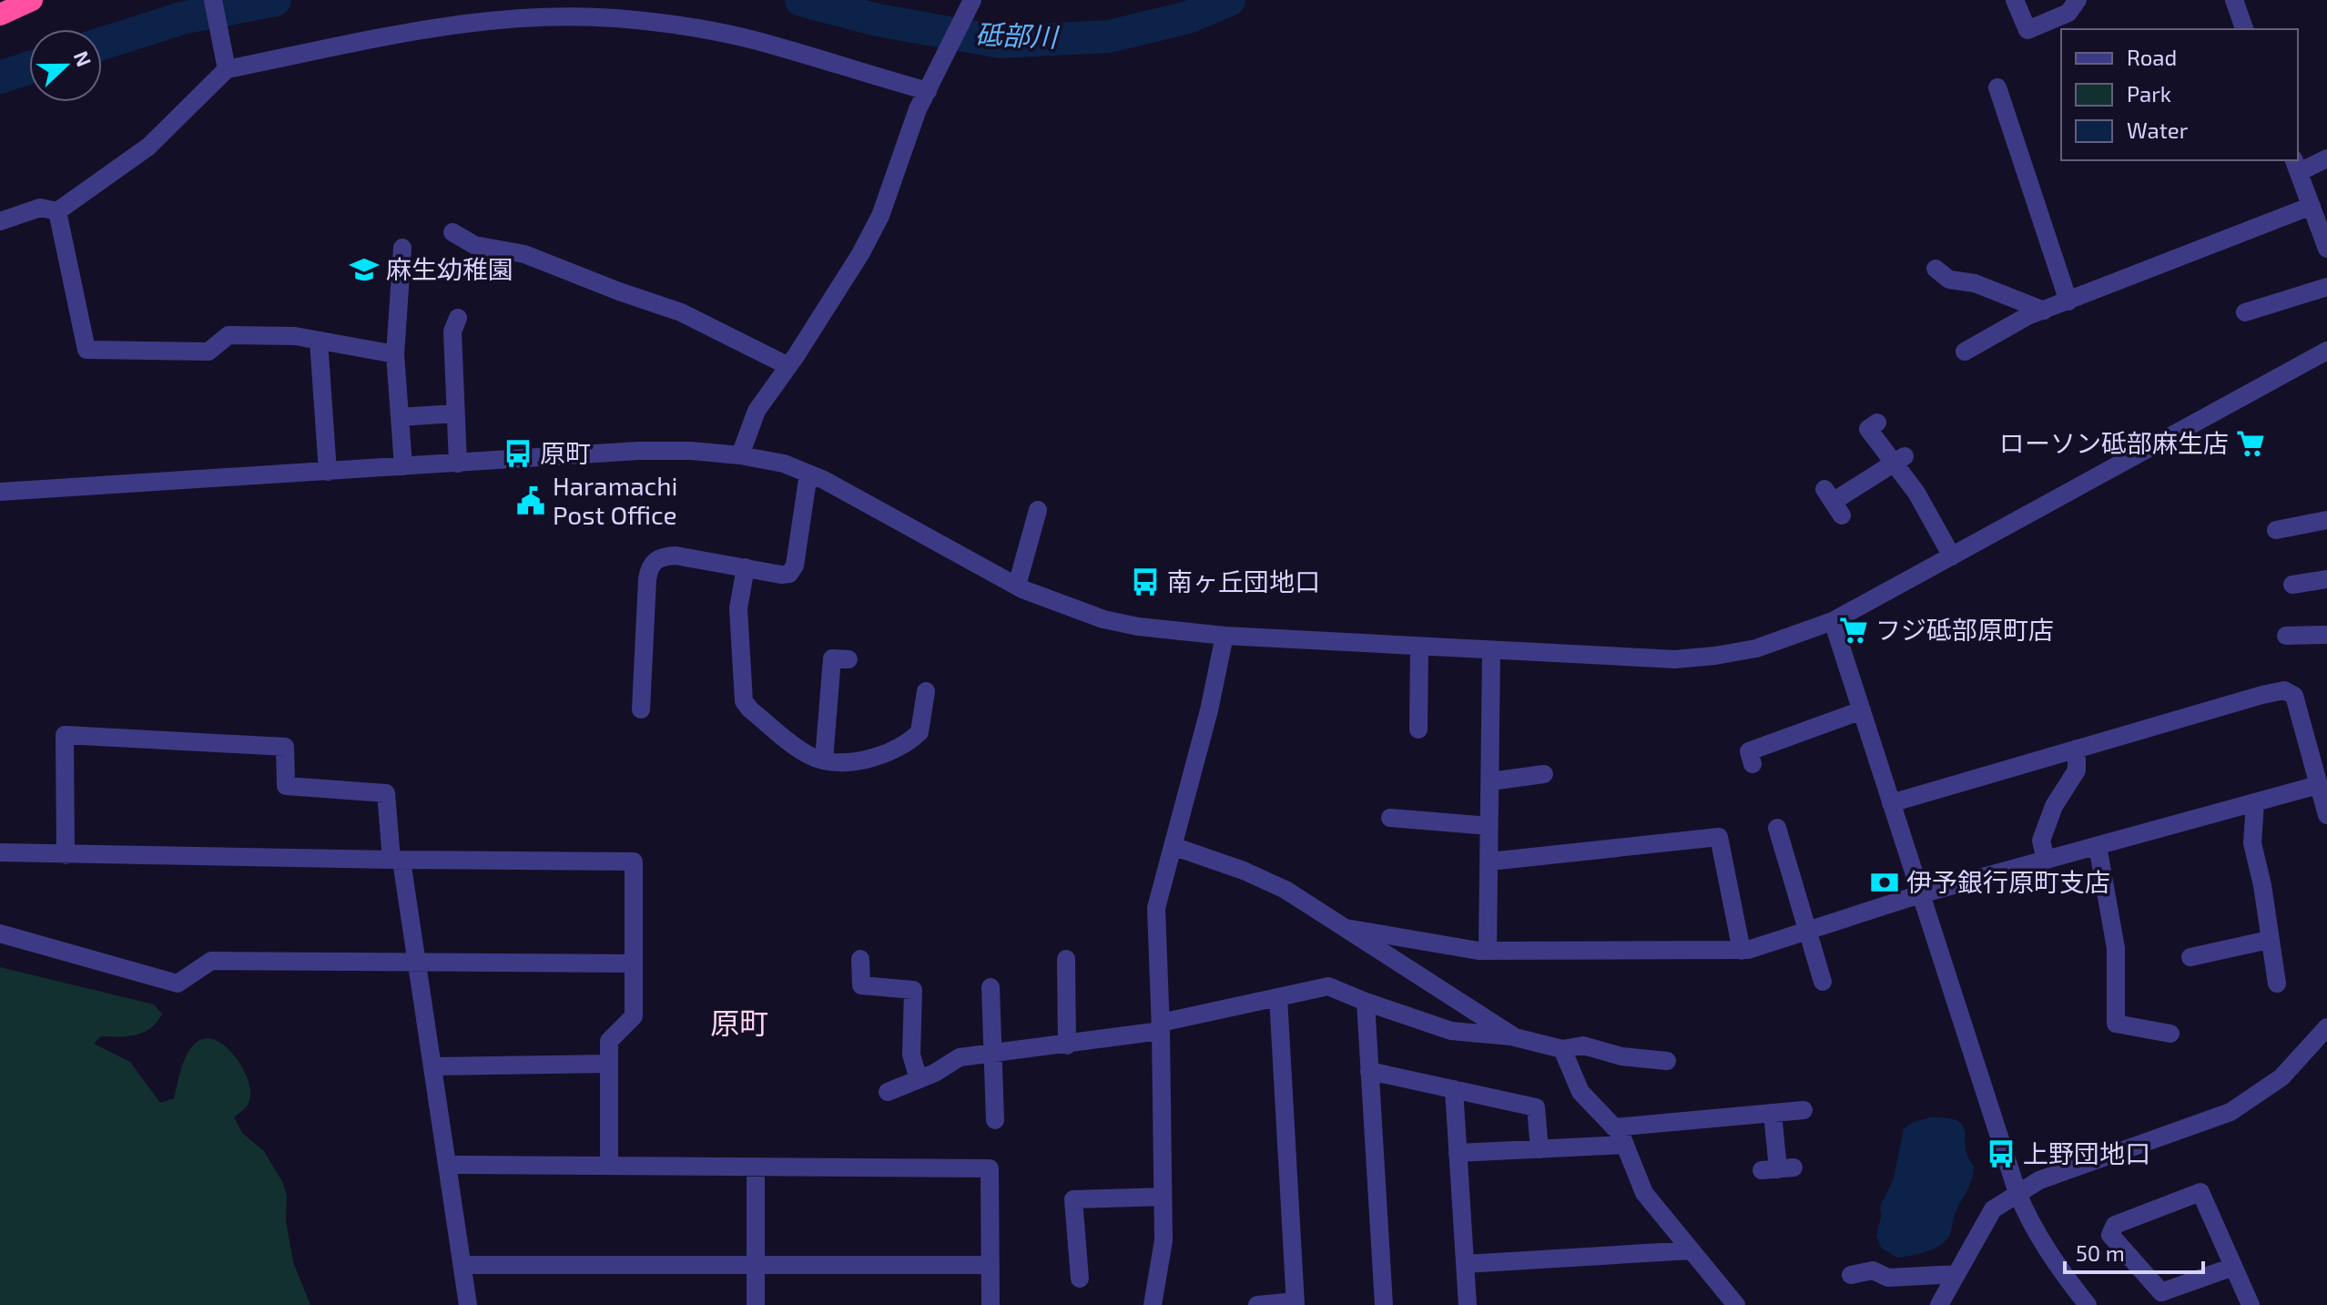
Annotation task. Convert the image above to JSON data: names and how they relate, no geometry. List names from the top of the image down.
{
  "districts": ["原町"],
  "water": ["砥部川"],
  "places": {
    "school or university": ["麻生幼稚園"],
    "supermarket": ["ローソン砥部麻生店", "フジ砥部原町店"],
    "bus stop": ["原町", "南ヶ丘団地口", "上野団地口"],
    "public building": ["Haramachi Post Office"],
    "bank": ["伊予銀行原町支店"]
  },
  "legend": ["Road", "Park", "Water"],
  "scale_bar": "50 m",
  "north": "right"
}
